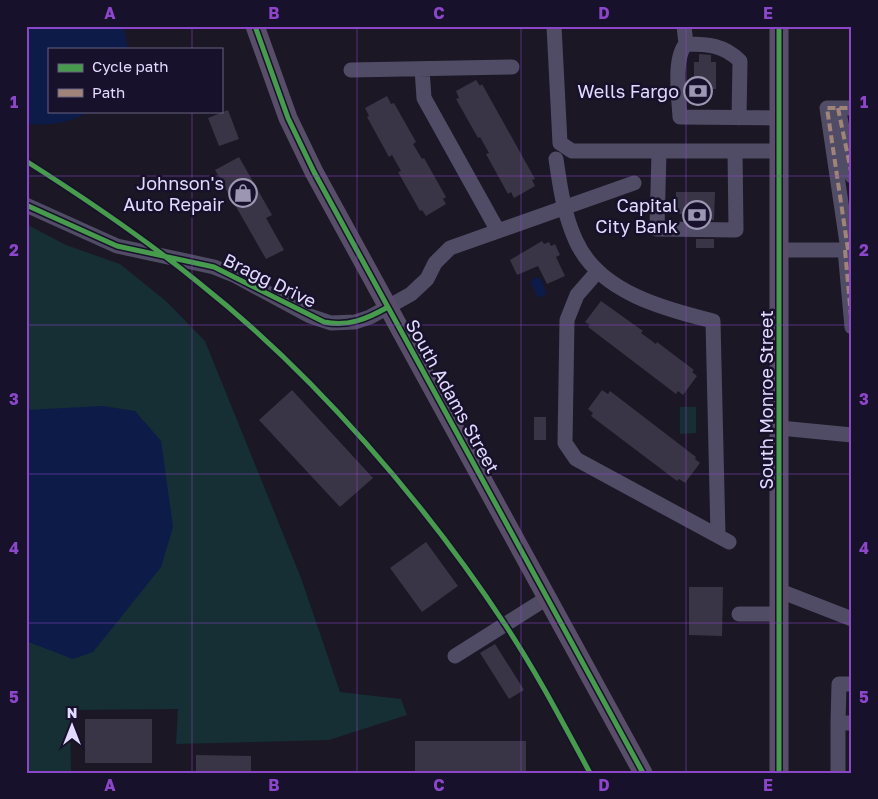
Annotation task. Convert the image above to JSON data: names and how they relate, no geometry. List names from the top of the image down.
{
  "streets": {
    "main road": ["South Adams Street", "South Monroe Street"],
    "street": ["Bragg Drive"]
  },
  "crossings": [
    ["Bragg Drive", "South Adams Street"]
  ],
  "places": {
    "bank": ["Wells Fargo", "Capital City Bank"],
    "shop": ["Johnson's Auto Repair"]
  },
  "legend": ["Cycle path", "Path"],
  "north": "top",
  "grid": {
    "columns": [
      "A",
      "B",
      "C",
      "D",
      "E"
    ],
    "rows": [
      "1",
      "2",
      "3",
      "4",
      "5"
    ]
  }
}
